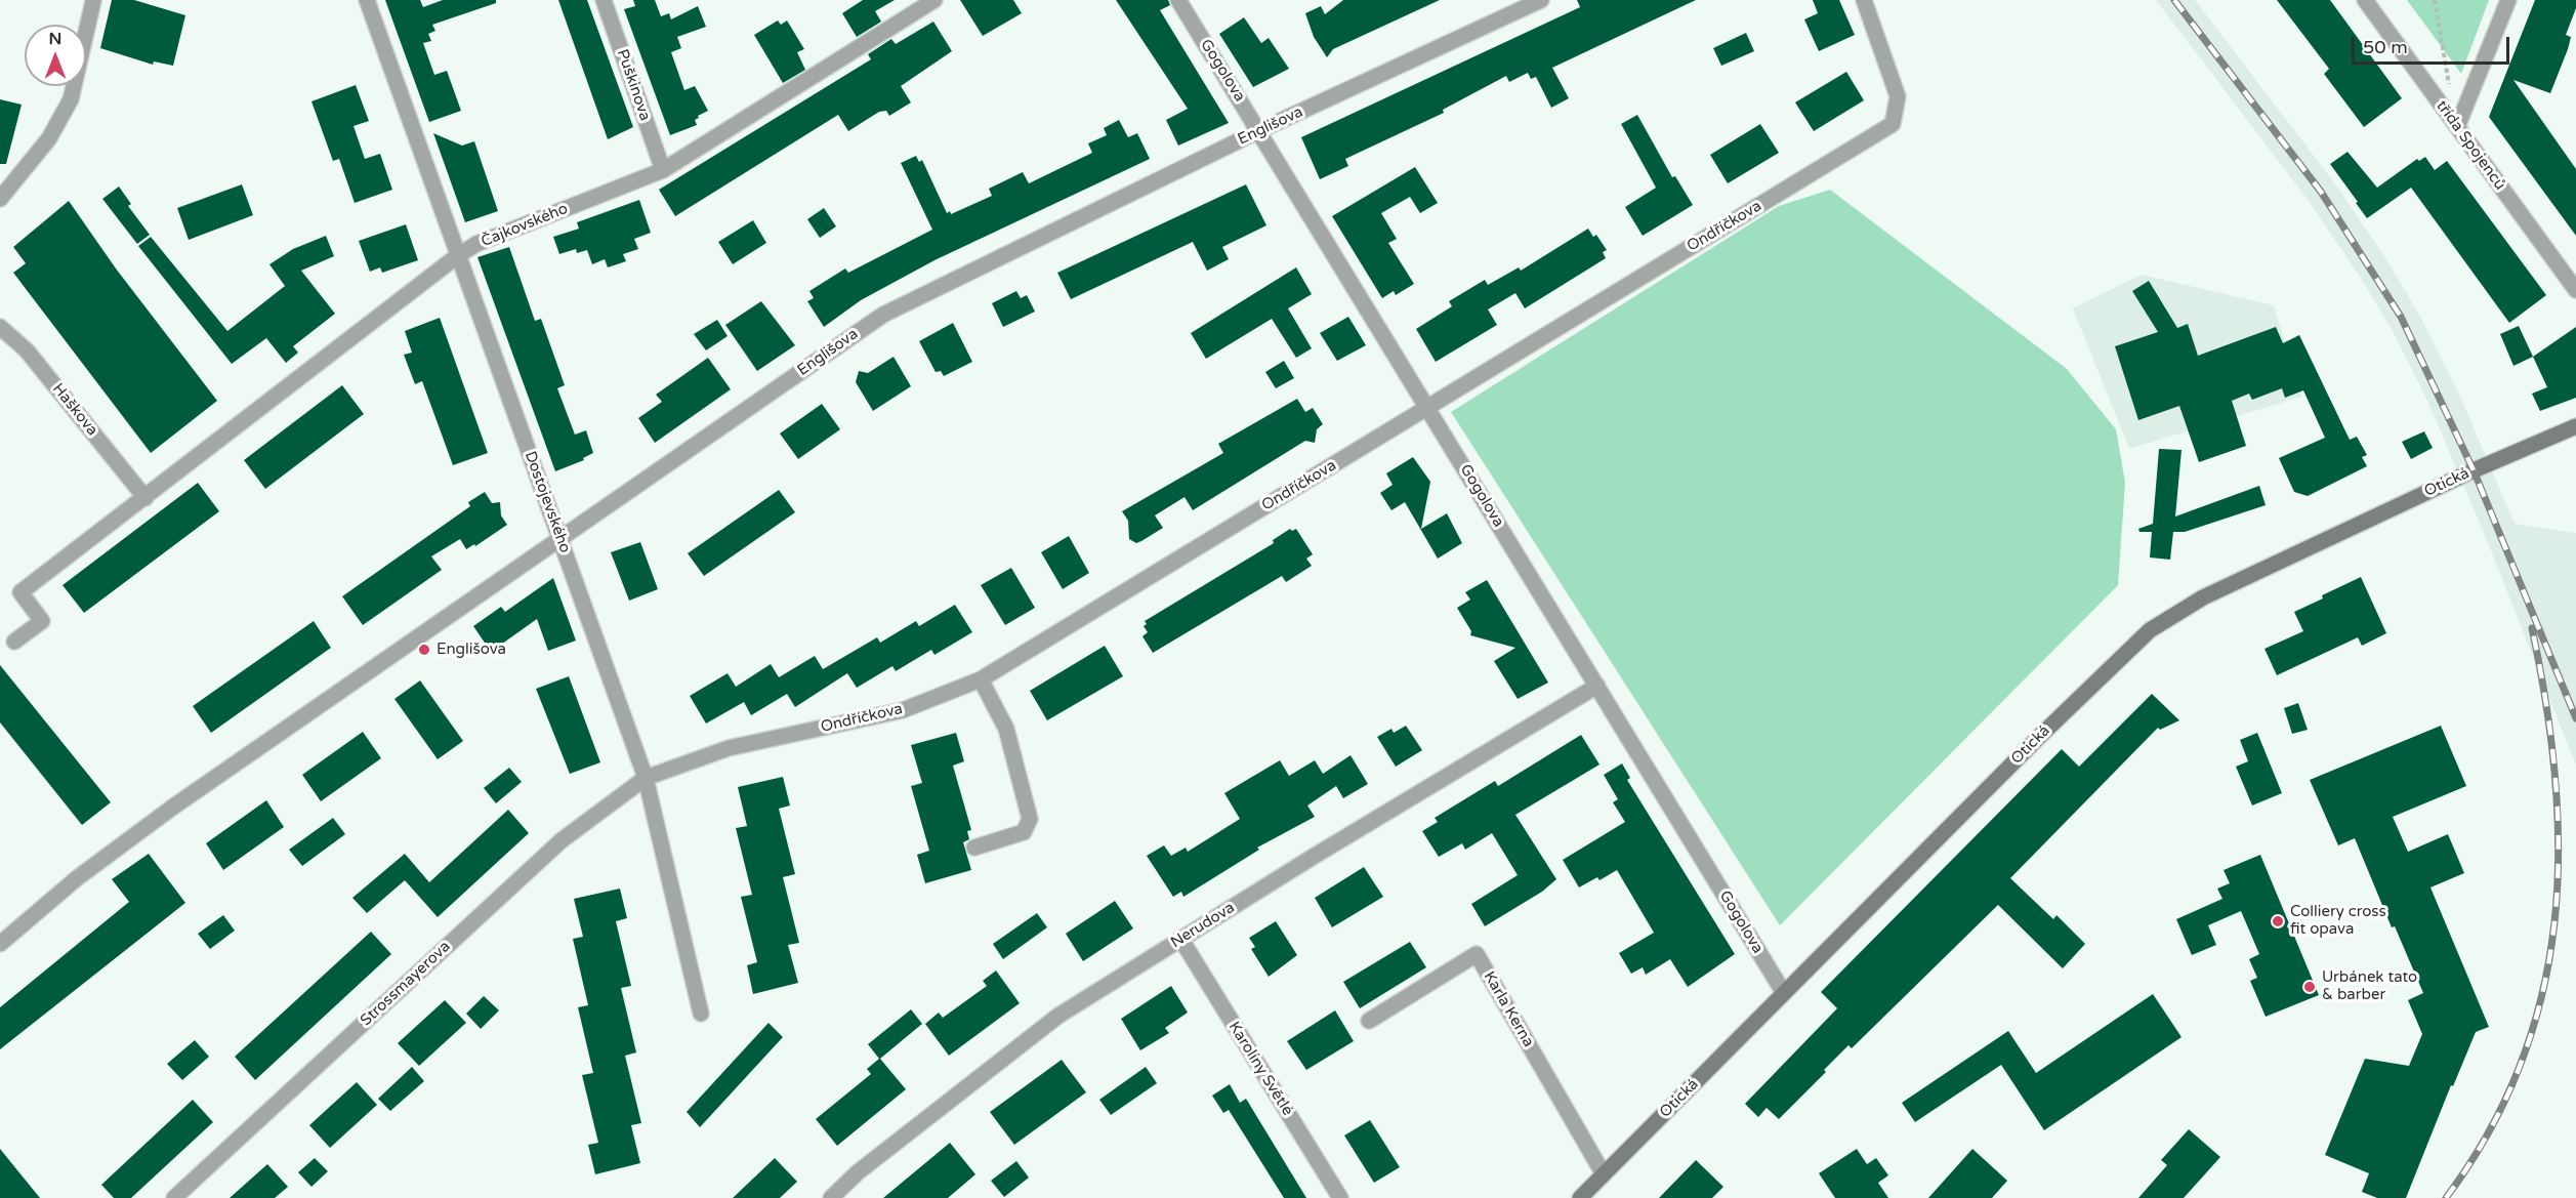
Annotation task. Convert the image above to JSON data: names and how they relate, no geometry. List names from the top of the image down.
{
  "streets": {
    "street": [
      "Gogolova",
      "Puškinova",
      "Englišova",
      "třída Spojenců",
      "Čajkovského",
      "Ondříčkova",
      "Haškova",
      "Otická",
      "Dostojevského",
      "Nerudova",
      "Strossmayerova",
      "Karla Kerna",
      "Karolíny Světlé"
    ]
  },
  "crossings": [
    ["Gogolova", "Englišova"],
    ["Gogolova", "Ondříčkova"],
    ["Gogolova", "Otická"],
    ["Gogolova", "Nerudova"],
    ["Puškinova", "Čajkovského"],
    ["Englišova", "Dostojevského"],
    ["Čajkovského", "Haškova"],
    ["Čajkovského", "Dostojevského"],
    ["Ondříčkova", "Dostojevského"],
    ["Ondříčkova", "Strossmayerova"],
    ["Otická", "Karla Kerna"],
    ["Dostojevského", "Strossmayerova"],
    ["Nerudova", "Karolíny Světlé"]
  ],
  "places": ["Englišova", "Colliery cross fit opava", "Urbánek tato & barber"],
  "scale_bar": "50 m",
  "north": "top"
}
